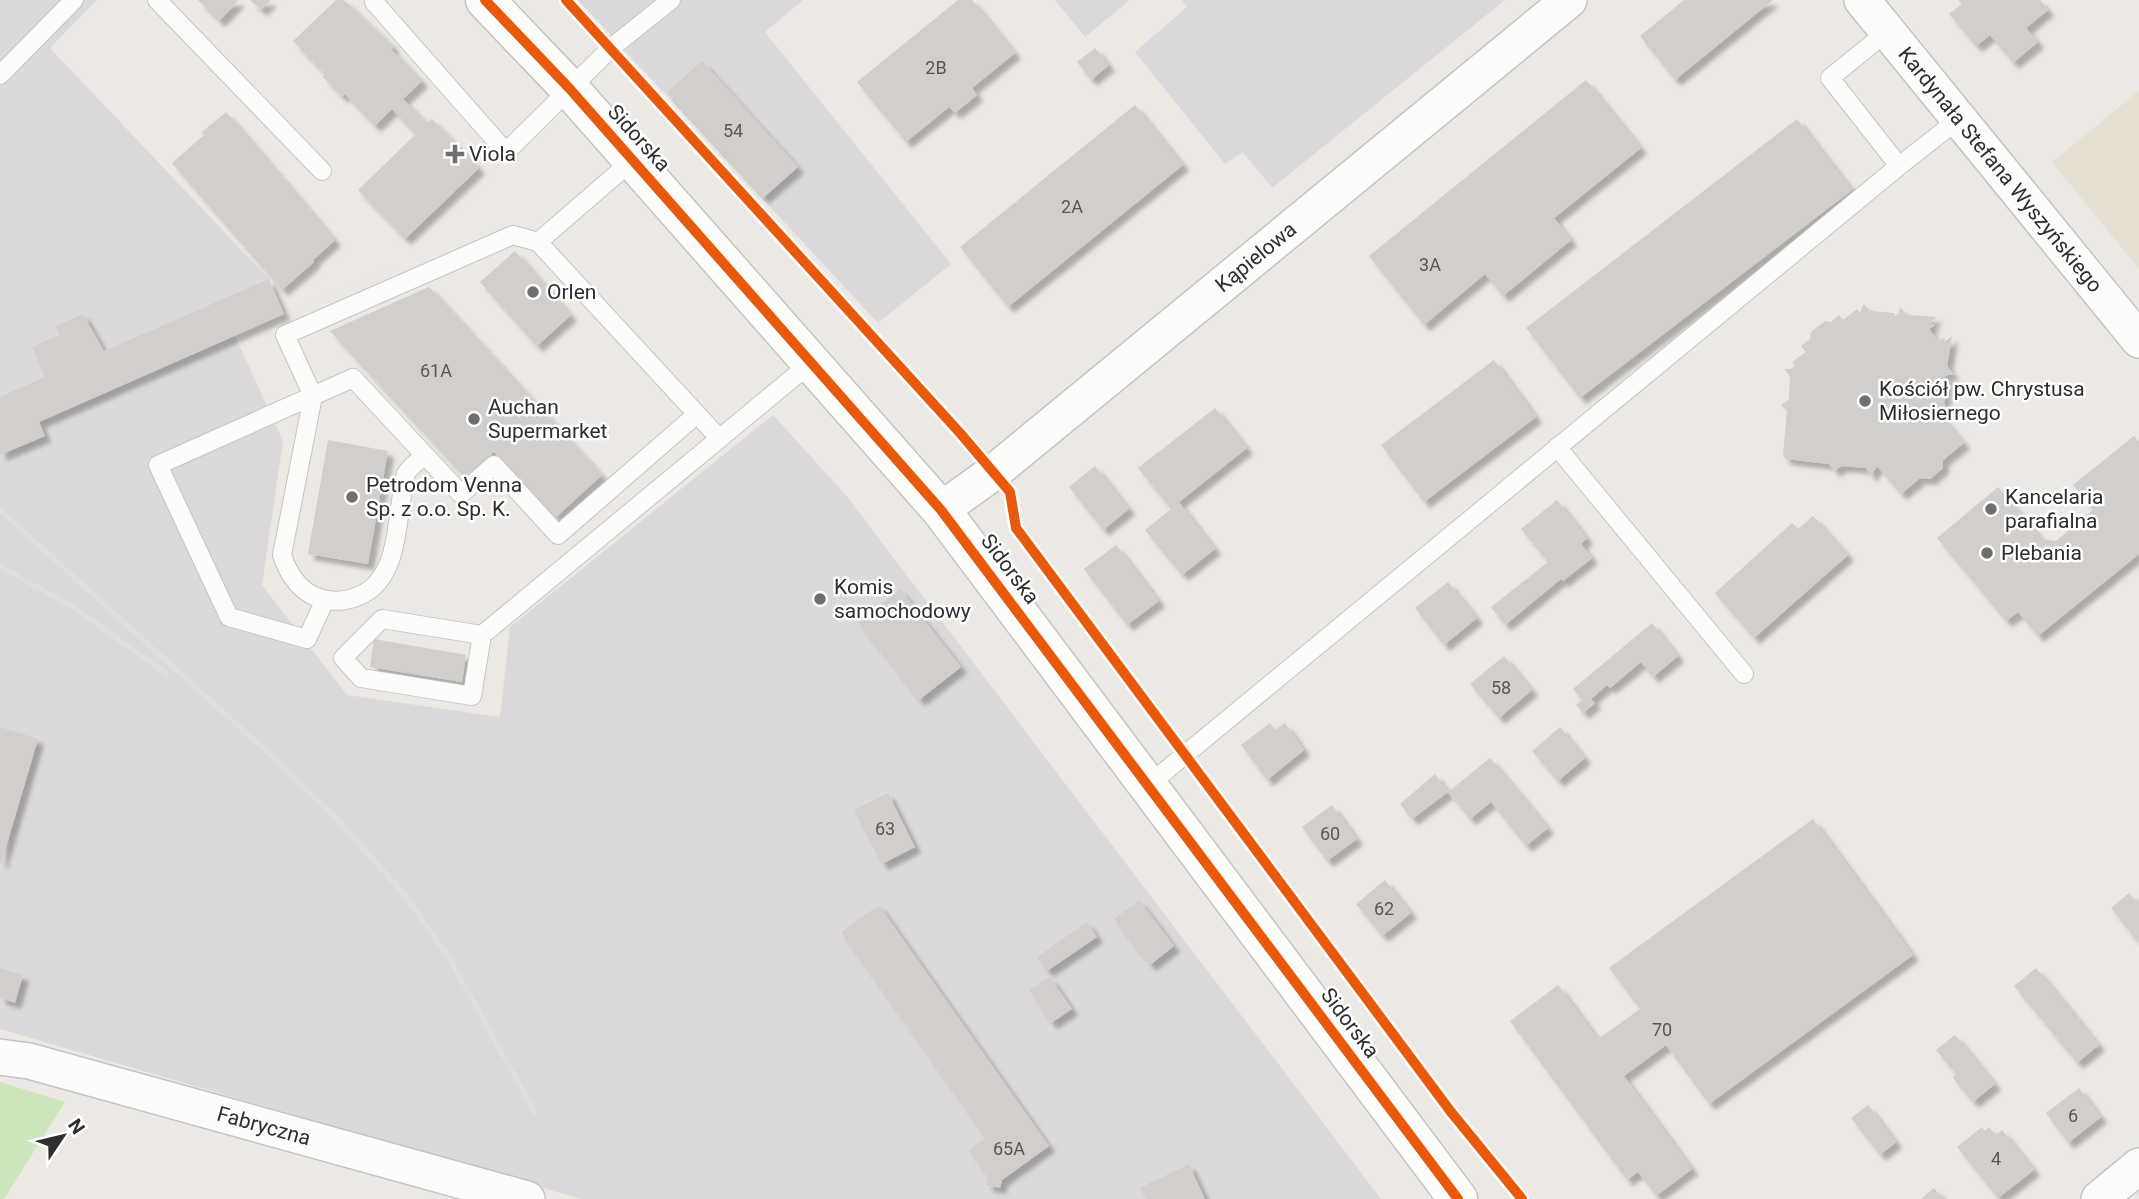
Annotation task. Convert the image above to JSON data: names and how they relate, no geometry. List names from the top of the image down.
{
  "streets": {
    "street": [
      "Sidorska",
      "Kardynała Stefana Wyszyńskiego",
      "Kąpielowa",
      "Fabryczna"
    ]
  },
  "crossings": [
    ["Sidorska", "Kąpielowa"]
  ],
  "places": {
    "health": ["Viola"],
    "other": [
      "Orlen",
      "Kościół pw. Chrystusa Miłosiernego",
      "Auchan Supermarket",
      "Petrodom Venna Sp. z o.o. Sp. K.",
      "Kancelaria parafialna",
      "Plebania",
      "Komis samochodowy"
    ]
  },
  "house_numbers": [
    "2B",
    "54",
    "2A",
    "3A",
    "61A",
    "58",
    "63",
    "60",
    "62",
    "70",
    "6",
    "65A",
    "4"
  ],
  "north": "top right"
}
